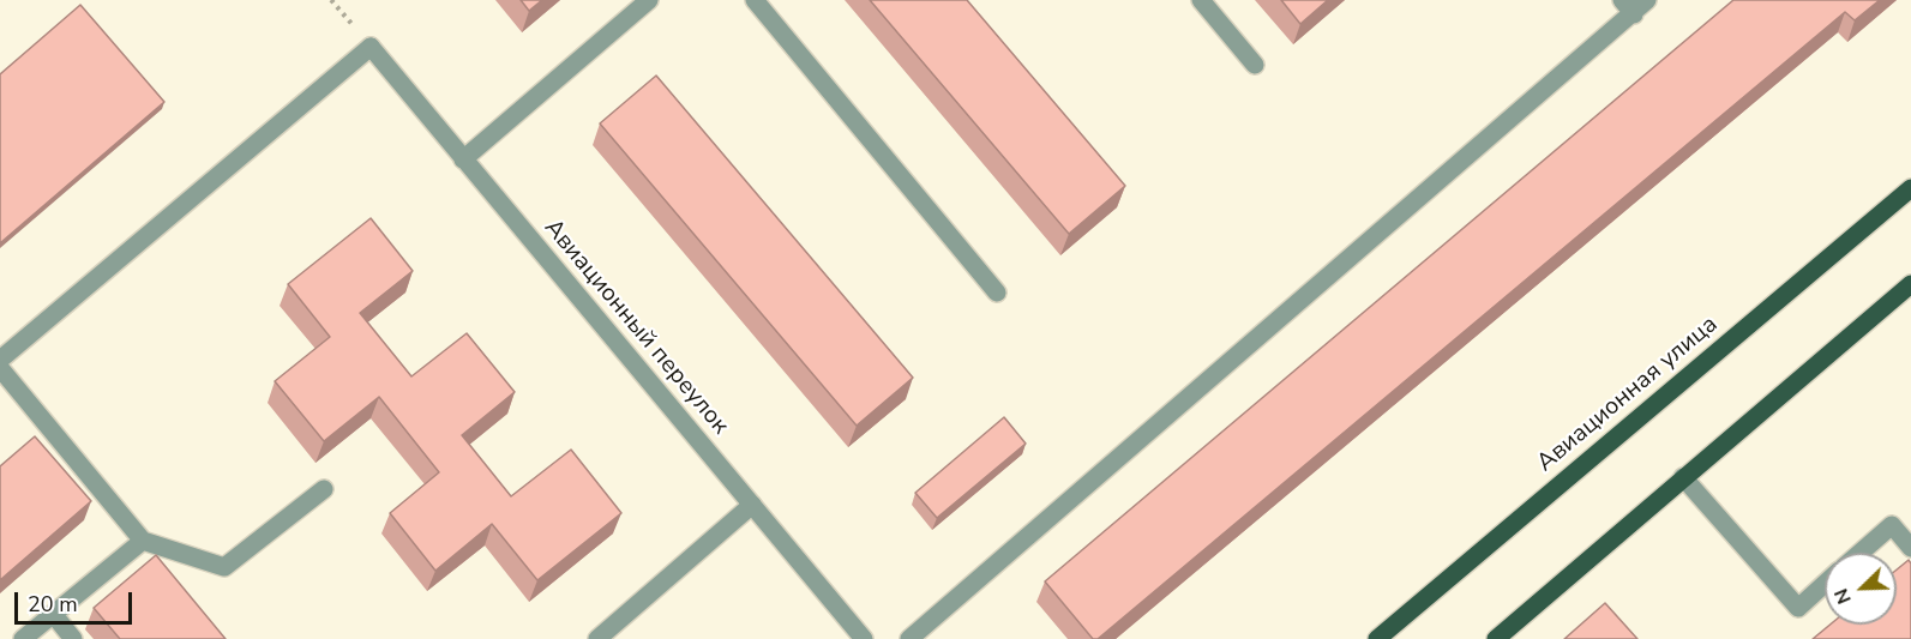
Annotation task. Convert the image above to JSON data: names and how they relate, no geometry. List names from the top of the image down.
{
  "streets": {
    "main road": ["Авиационная улица"],
    "street": ["Авиационный переулок"]
  },
  "scale_bar": "20 m",
  "north": "bottom left"
}
